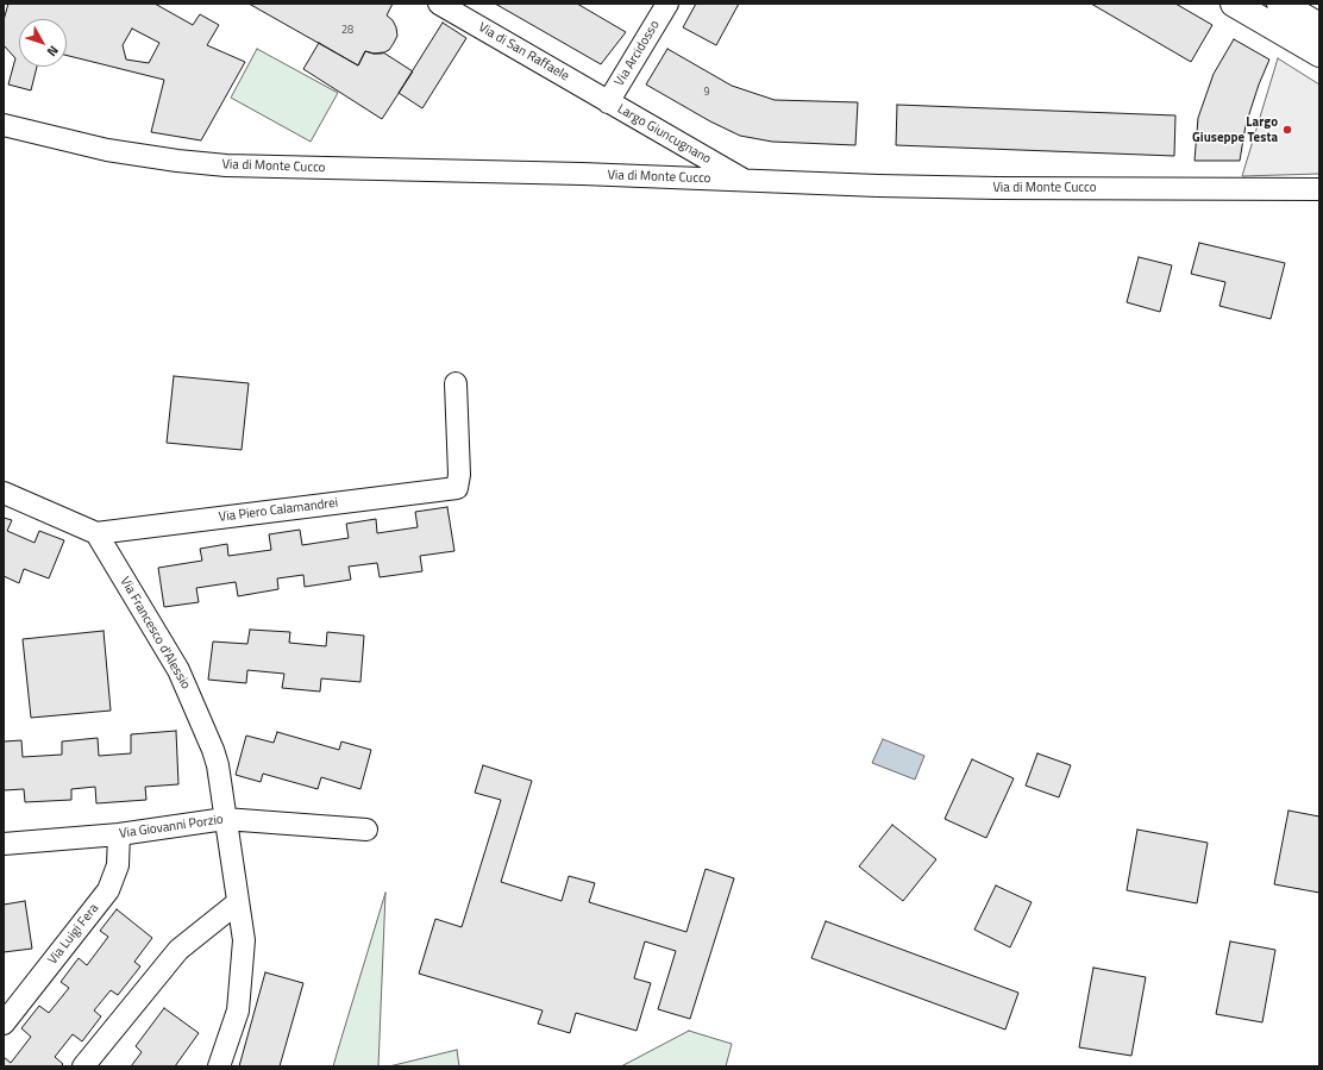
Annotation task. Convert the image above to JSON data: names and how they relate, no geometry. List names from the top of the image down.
{
  "streets": {
    "street": [
      "Via di San Raffaele",
      "Via Arcidosso",
      "Largo Giuncugnano",
      "Via di Monte Cucco",
      "Via Piero Calamandrei",
      "Via Francesco d'Alessio",
      "Via Giovanni Porzio",
      "Via Luigi Fera"
    ]
  },
  "crossings": [
    ["Via di San Raffaele", "Via Arcidosso"],
    ["Via di San Raffaele", "Largo Giuncugnano"],
    ["Via Arcidosso", "Largo Giuncugnano"],
    ["Largo Giuncugnano", "Via di Monte Cucco"],
    ["Via Piero Calamandrei", "Via Francesco d'Alessio"],
    ["Via Francesco d'Alessio", "Via Giovanni Porzio"],
    ["Via Giovanni Porzio", "Via Luigi Fera"]
  ],
  "places": ["Largo Giuseppe Testa"],
  "house_numbers": ["28", "9"],
  "north": "bottom right"
}
